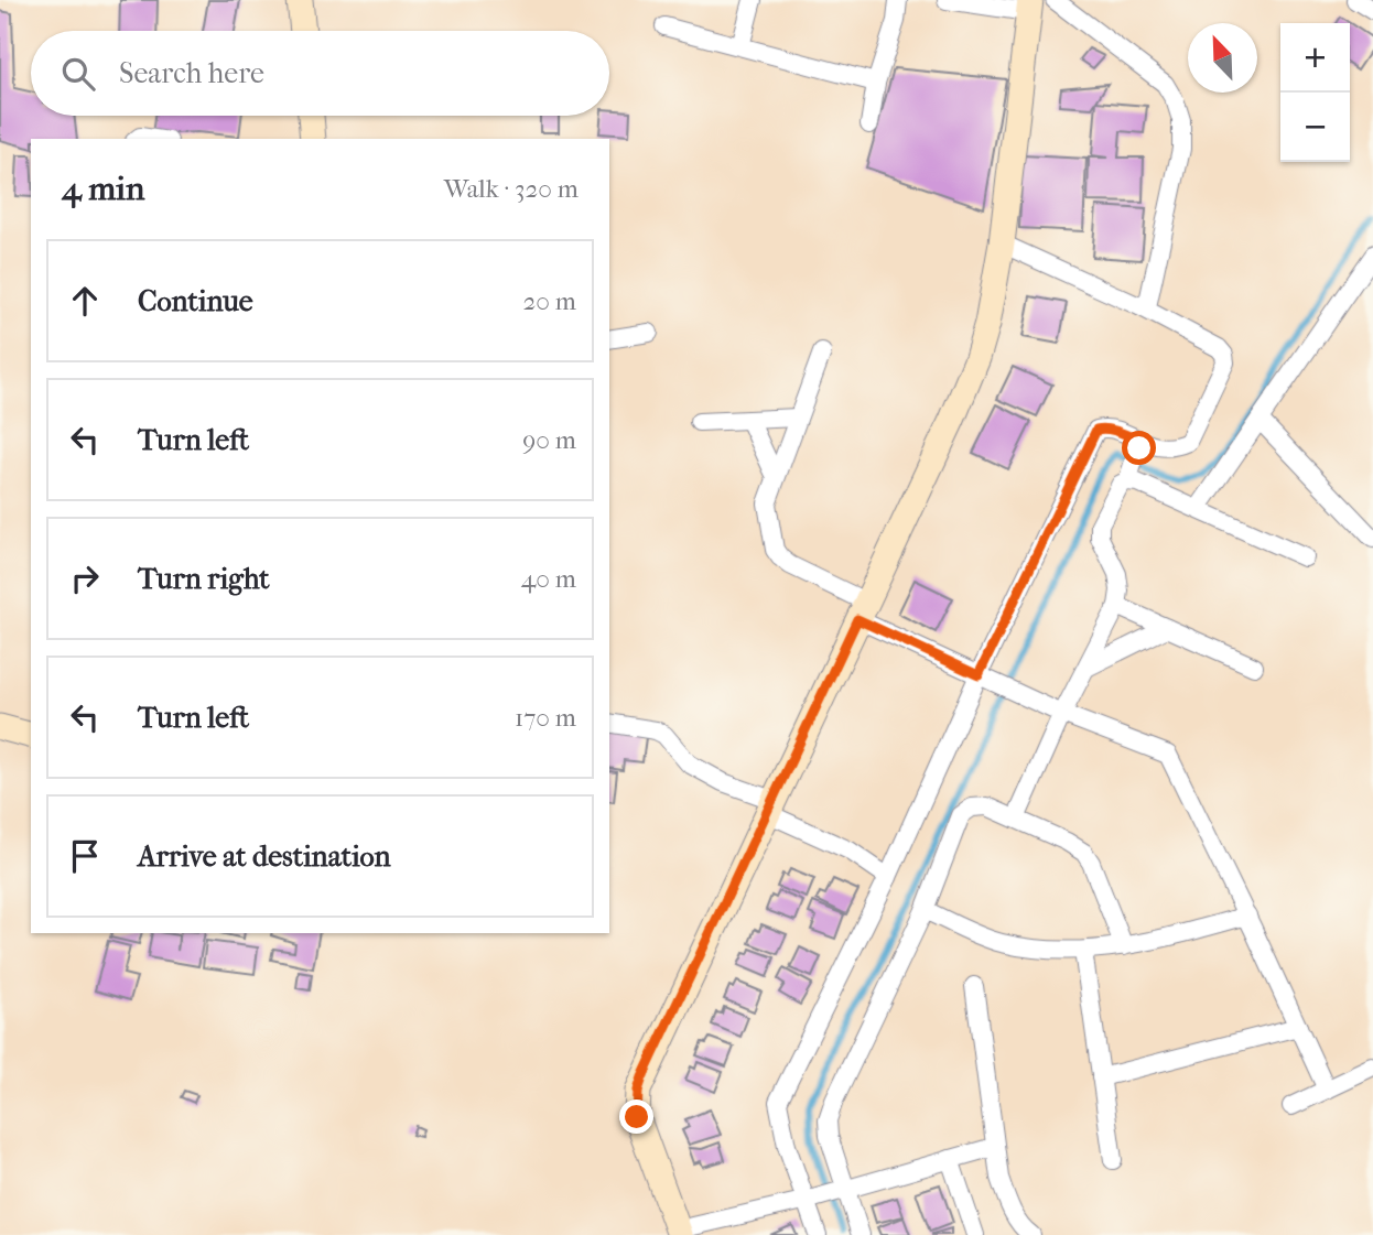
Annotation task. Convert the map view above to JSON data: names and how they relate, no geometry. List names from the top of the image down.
{
  "north": "top left",
  "page": {
    "map_buttons": ["+", "−"],
    "search": "Search here",
    "heading": ["4 min", "Walk · 320 m"],
    "list": [
      ["Continue", "20 m"],
      ["Turn left", "90 m"],
      ["Turn right", "40 m"],
      ["Turn left", "170 m"],
      "Arrive at destination"
    ]
  }
}
